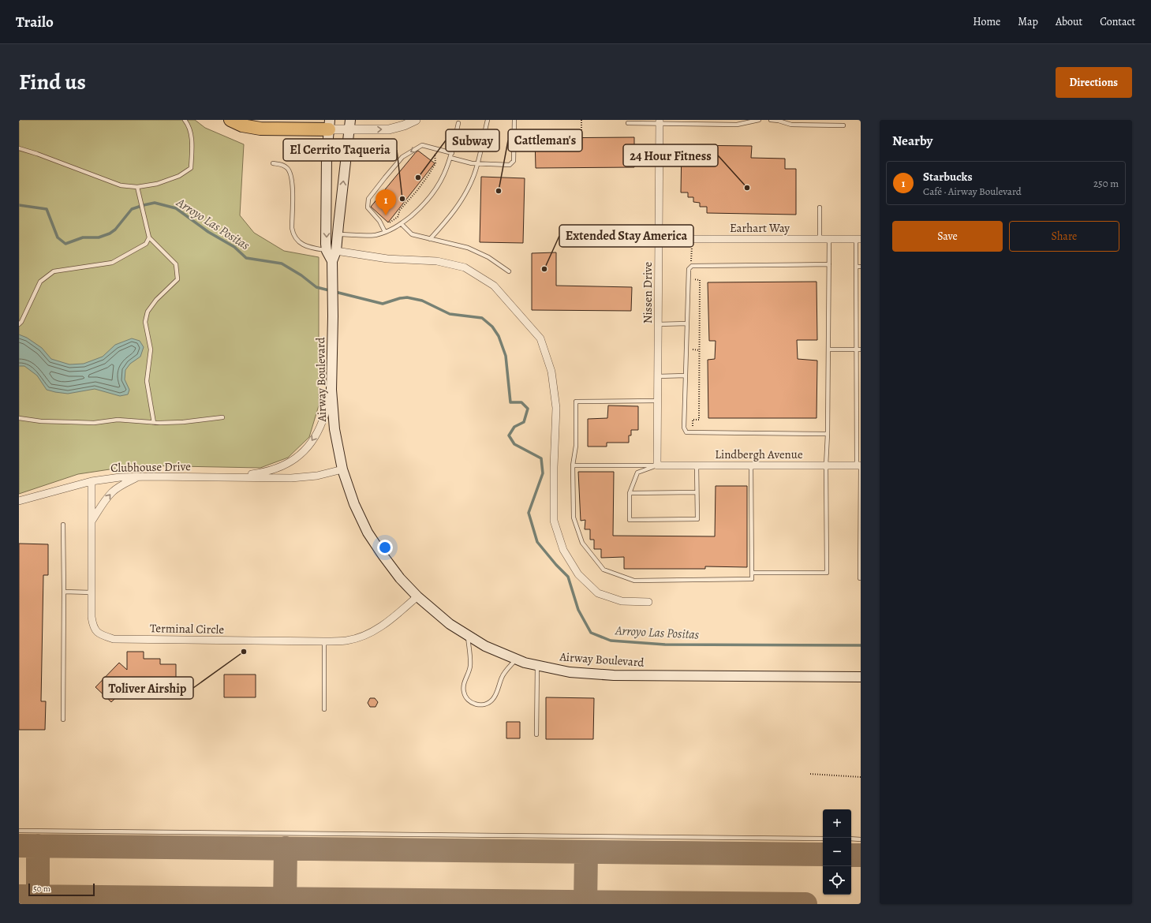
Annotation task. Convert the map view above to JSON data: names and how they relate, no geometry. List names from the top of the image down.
{
  "streets": {
    "main road": ["Airway Boulevard"],
    "street": [
      "Earhart Way",
      "Nissen Drive",
      "Lindbergh Avenue",
      "Clubhouse Drive",
      "Terminal Circle"
    ]
  },
  "crossings": [
    ["Earhart Way", "Nissen Drive"],
    ["Nissen Drive", "Lindbergh Avenue"],
    ["Airway Boulevard", "Clubhouse Drive"],
    ["Airway Boulevard", "Terminal Circle"],
    ["Clubhouse Drive", "Terminal Circle"]
  ],
  "water": ["Arroyo Las Positas"],
  "places": [
    "Subway",
    "24 Hour Fitness",
    "Cattleman's",
    "El Cerrito Taqueria",
    "Extended Stay America",
    "Toliver Airship"
  ],
  "scale_bar": "50 m",
  "page": {
    "header": "Trailo",
    "nav": [
      "Home",
      "Map",
      "About",
      "Contact"
    ],
    "title": "Find us",
    "buttons": [
      "Directions",
      ["Save", "Share"]
    ],
    "heading": "Nearby",
    "list": [
      {
        "mark": "1",
        "name": "Starbucks",
        "note": "Café · Airway Boulevard",
        "value": "250 m"
      }
    ],
    "pins": "1",
    "map_buttons": ["+", "−"],
    "scale": "50 m"
  }
}
